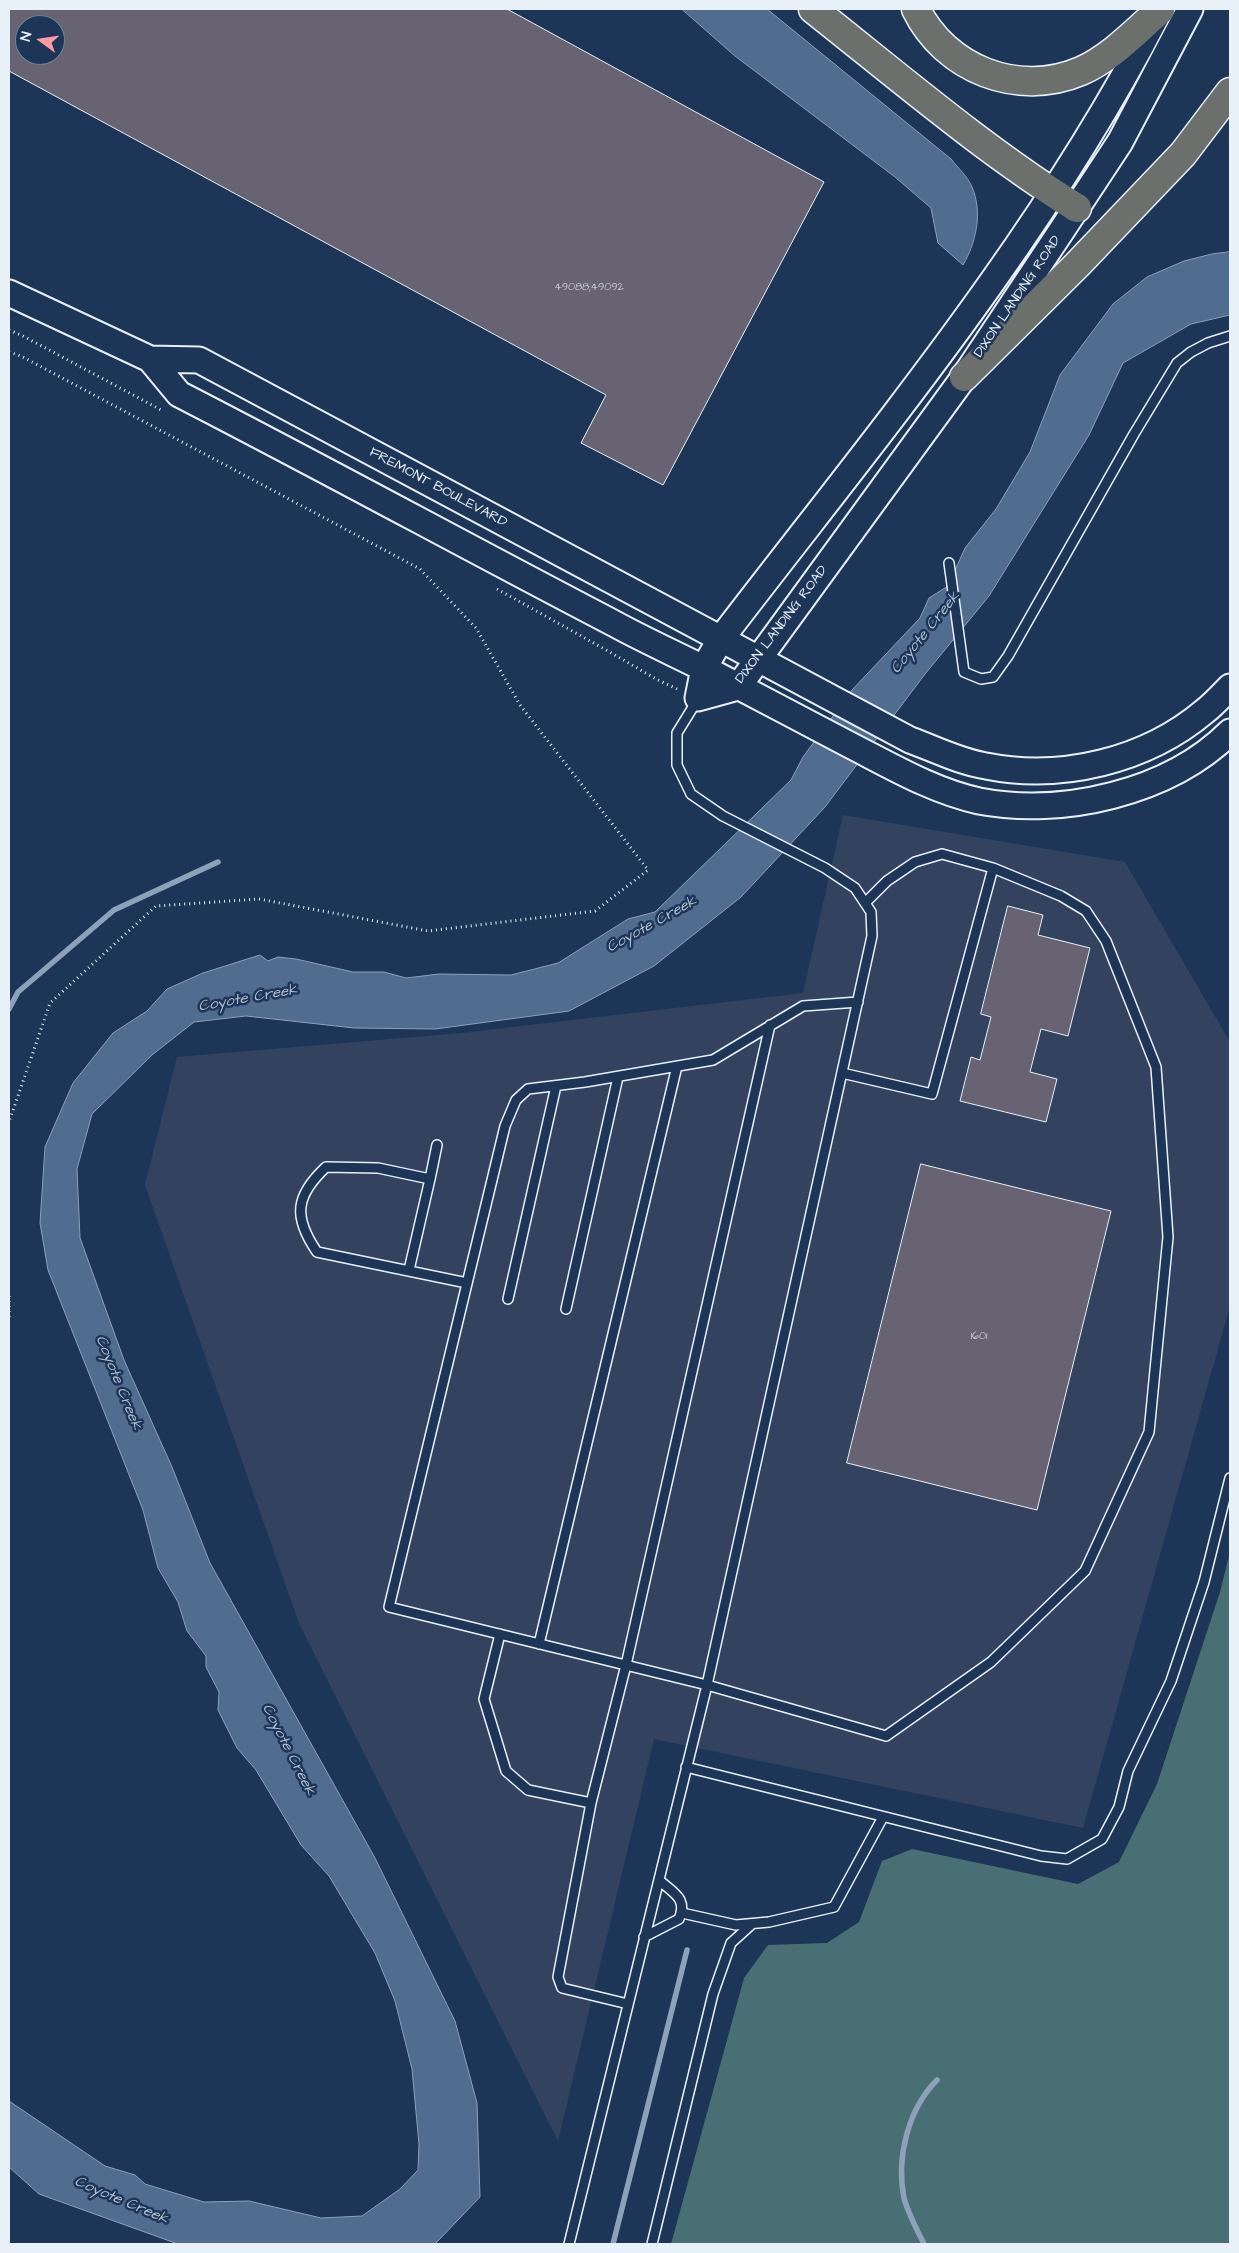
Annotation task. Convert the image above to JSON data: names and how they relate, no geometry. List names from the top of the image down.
{
  "streets": {
    "main road": ["DIXON LANDING ROAD", "FREMONT BOULEVARD"]
  },
  "crossings": [
    ["DIXON LANDING ROAD", "FREMONT BOULEVARD"]
  ],
  "water": ["Coyote Creek"],
  "house_numbers": ["49088;49092", "1601"],
  "north": "left"
}
